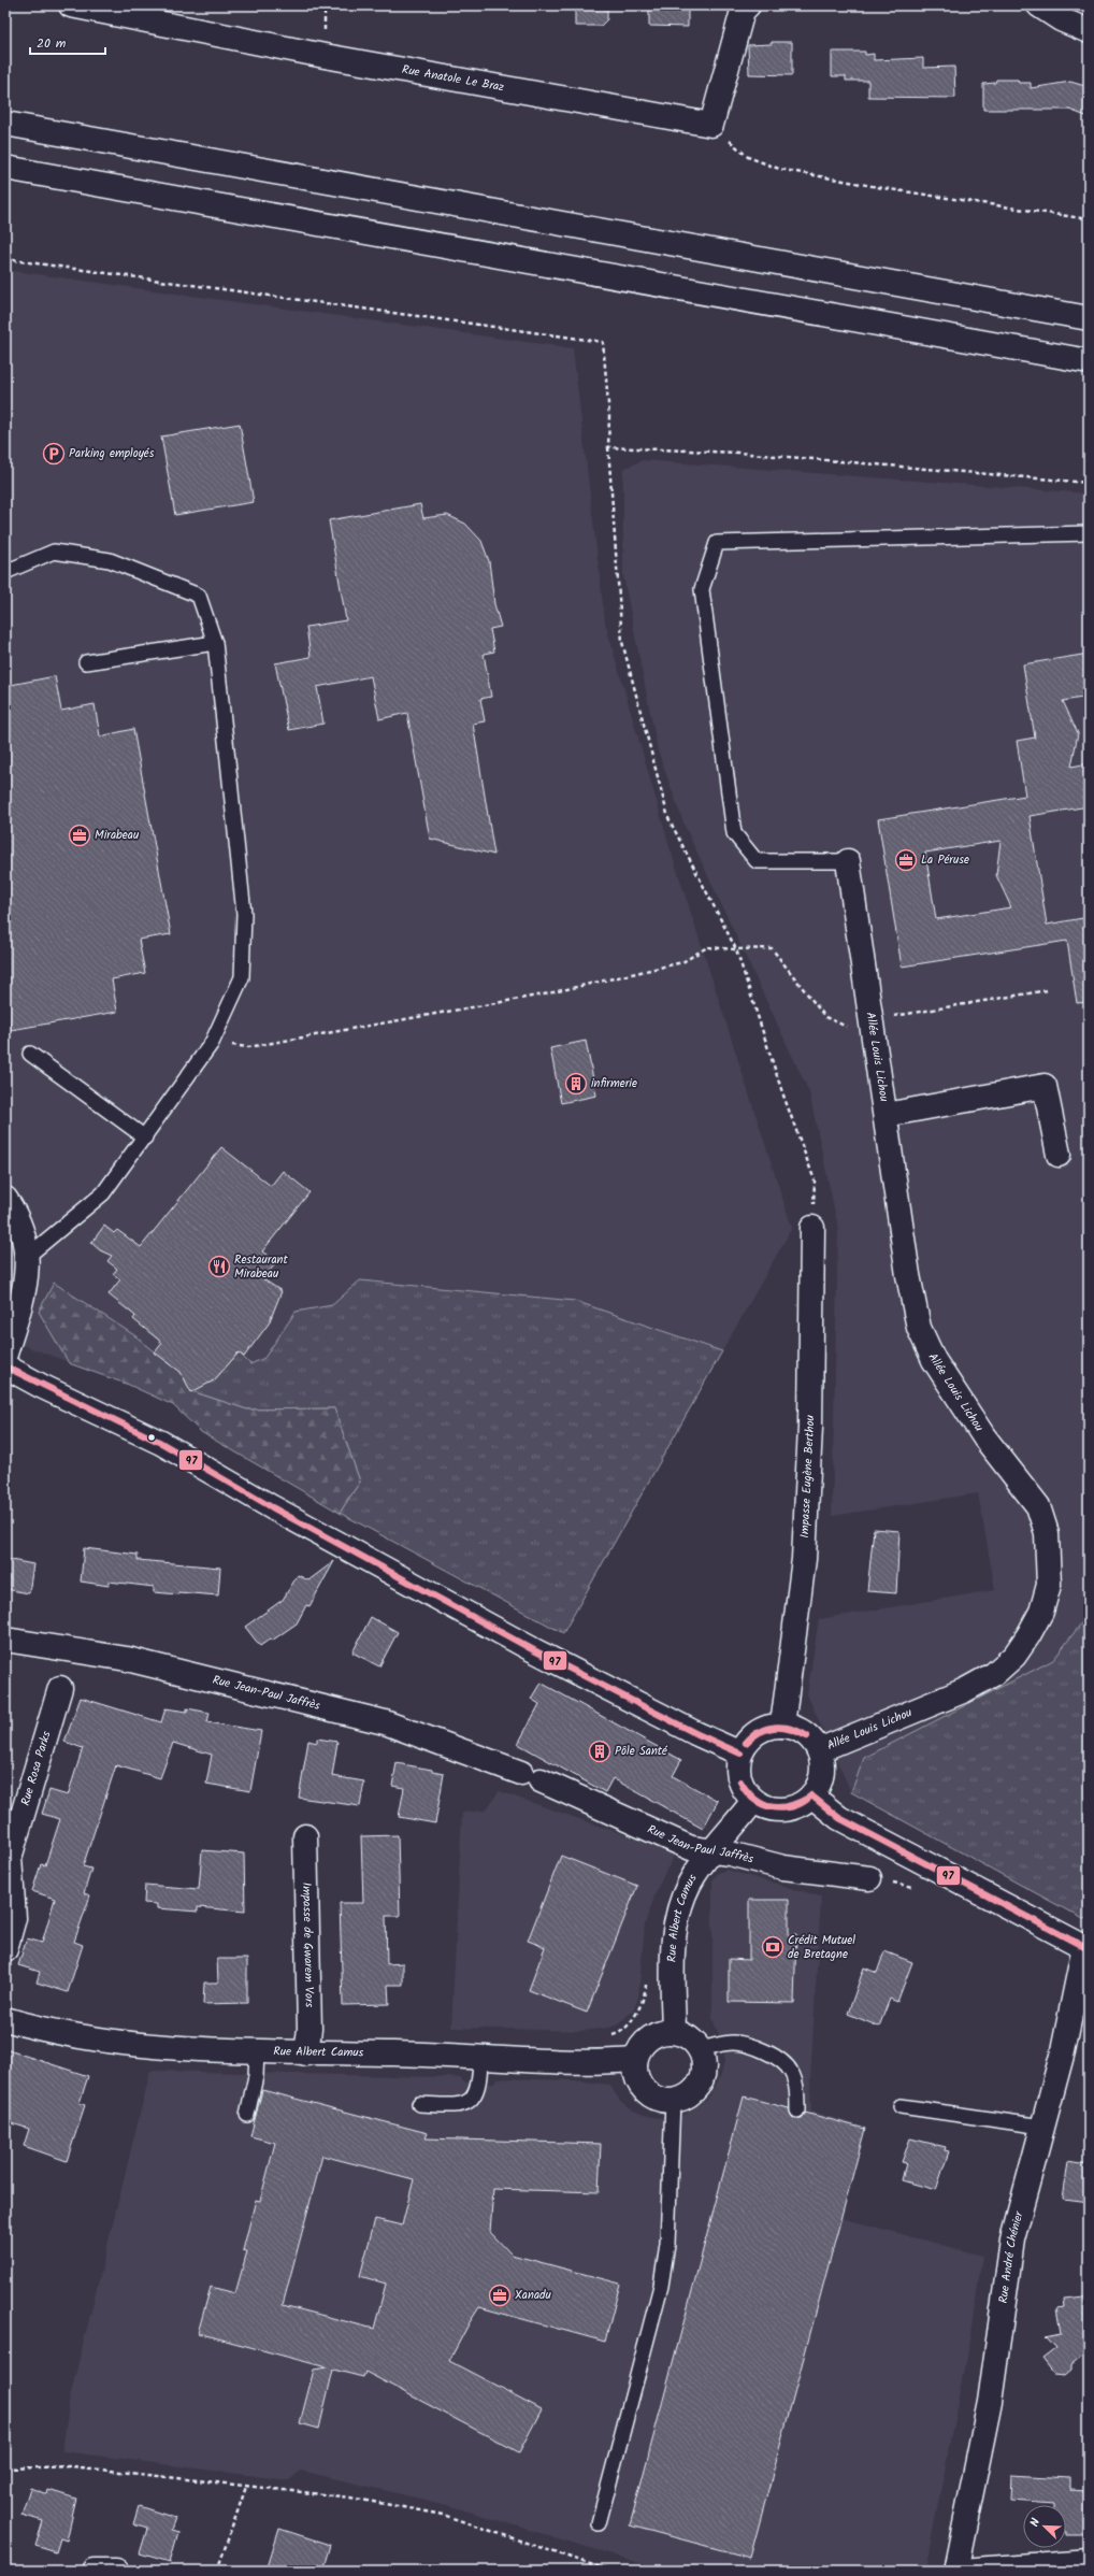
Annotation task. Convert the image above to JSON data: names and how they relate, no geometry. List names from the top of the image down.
{
  "streets": {
    "main road": [
      "Rue Anatole Le Braz",
      "Allée Louis Lichou",
      "Impasse Eugène Berthou",
      "Rue Jean-Paul Jaffrès",
      "Rue Rosa Parks",
      "Rue Albert Camus",
      "Impasse de Gwarem Vors",
      "Rue André Chénier"
    ]
  },
  "crossings": [
    ["Allée Louis Lichou", "Impasse Eugène Berthou"],
    ["Allée Louis Lichou", "Rue Albert Camus"],
    ["Impasse Eugène Berthou", "Rue Albert Camus"],
    ["Rue Jean-Paul Jaffrès", "Rue Albert Camus"],
    ["Rue Albert Camus", "Impasse de Gwarem Vors"]
  ],
  "places": {
    "parking": ["Parking employés"],
    "office": ["Mirabeau", "La Péruse", "Xanadu"],
    "building": ["infirmerie", "Pôle Santé"],
    "restaurant": ["Restaurant Mirabeau"],
    "bank": ["Crédit Mutuel de Bretagne"]
  },
  "lines": ["transit line 97"],
  "scale_bar": "20 m",
  "north": "top left"
}
